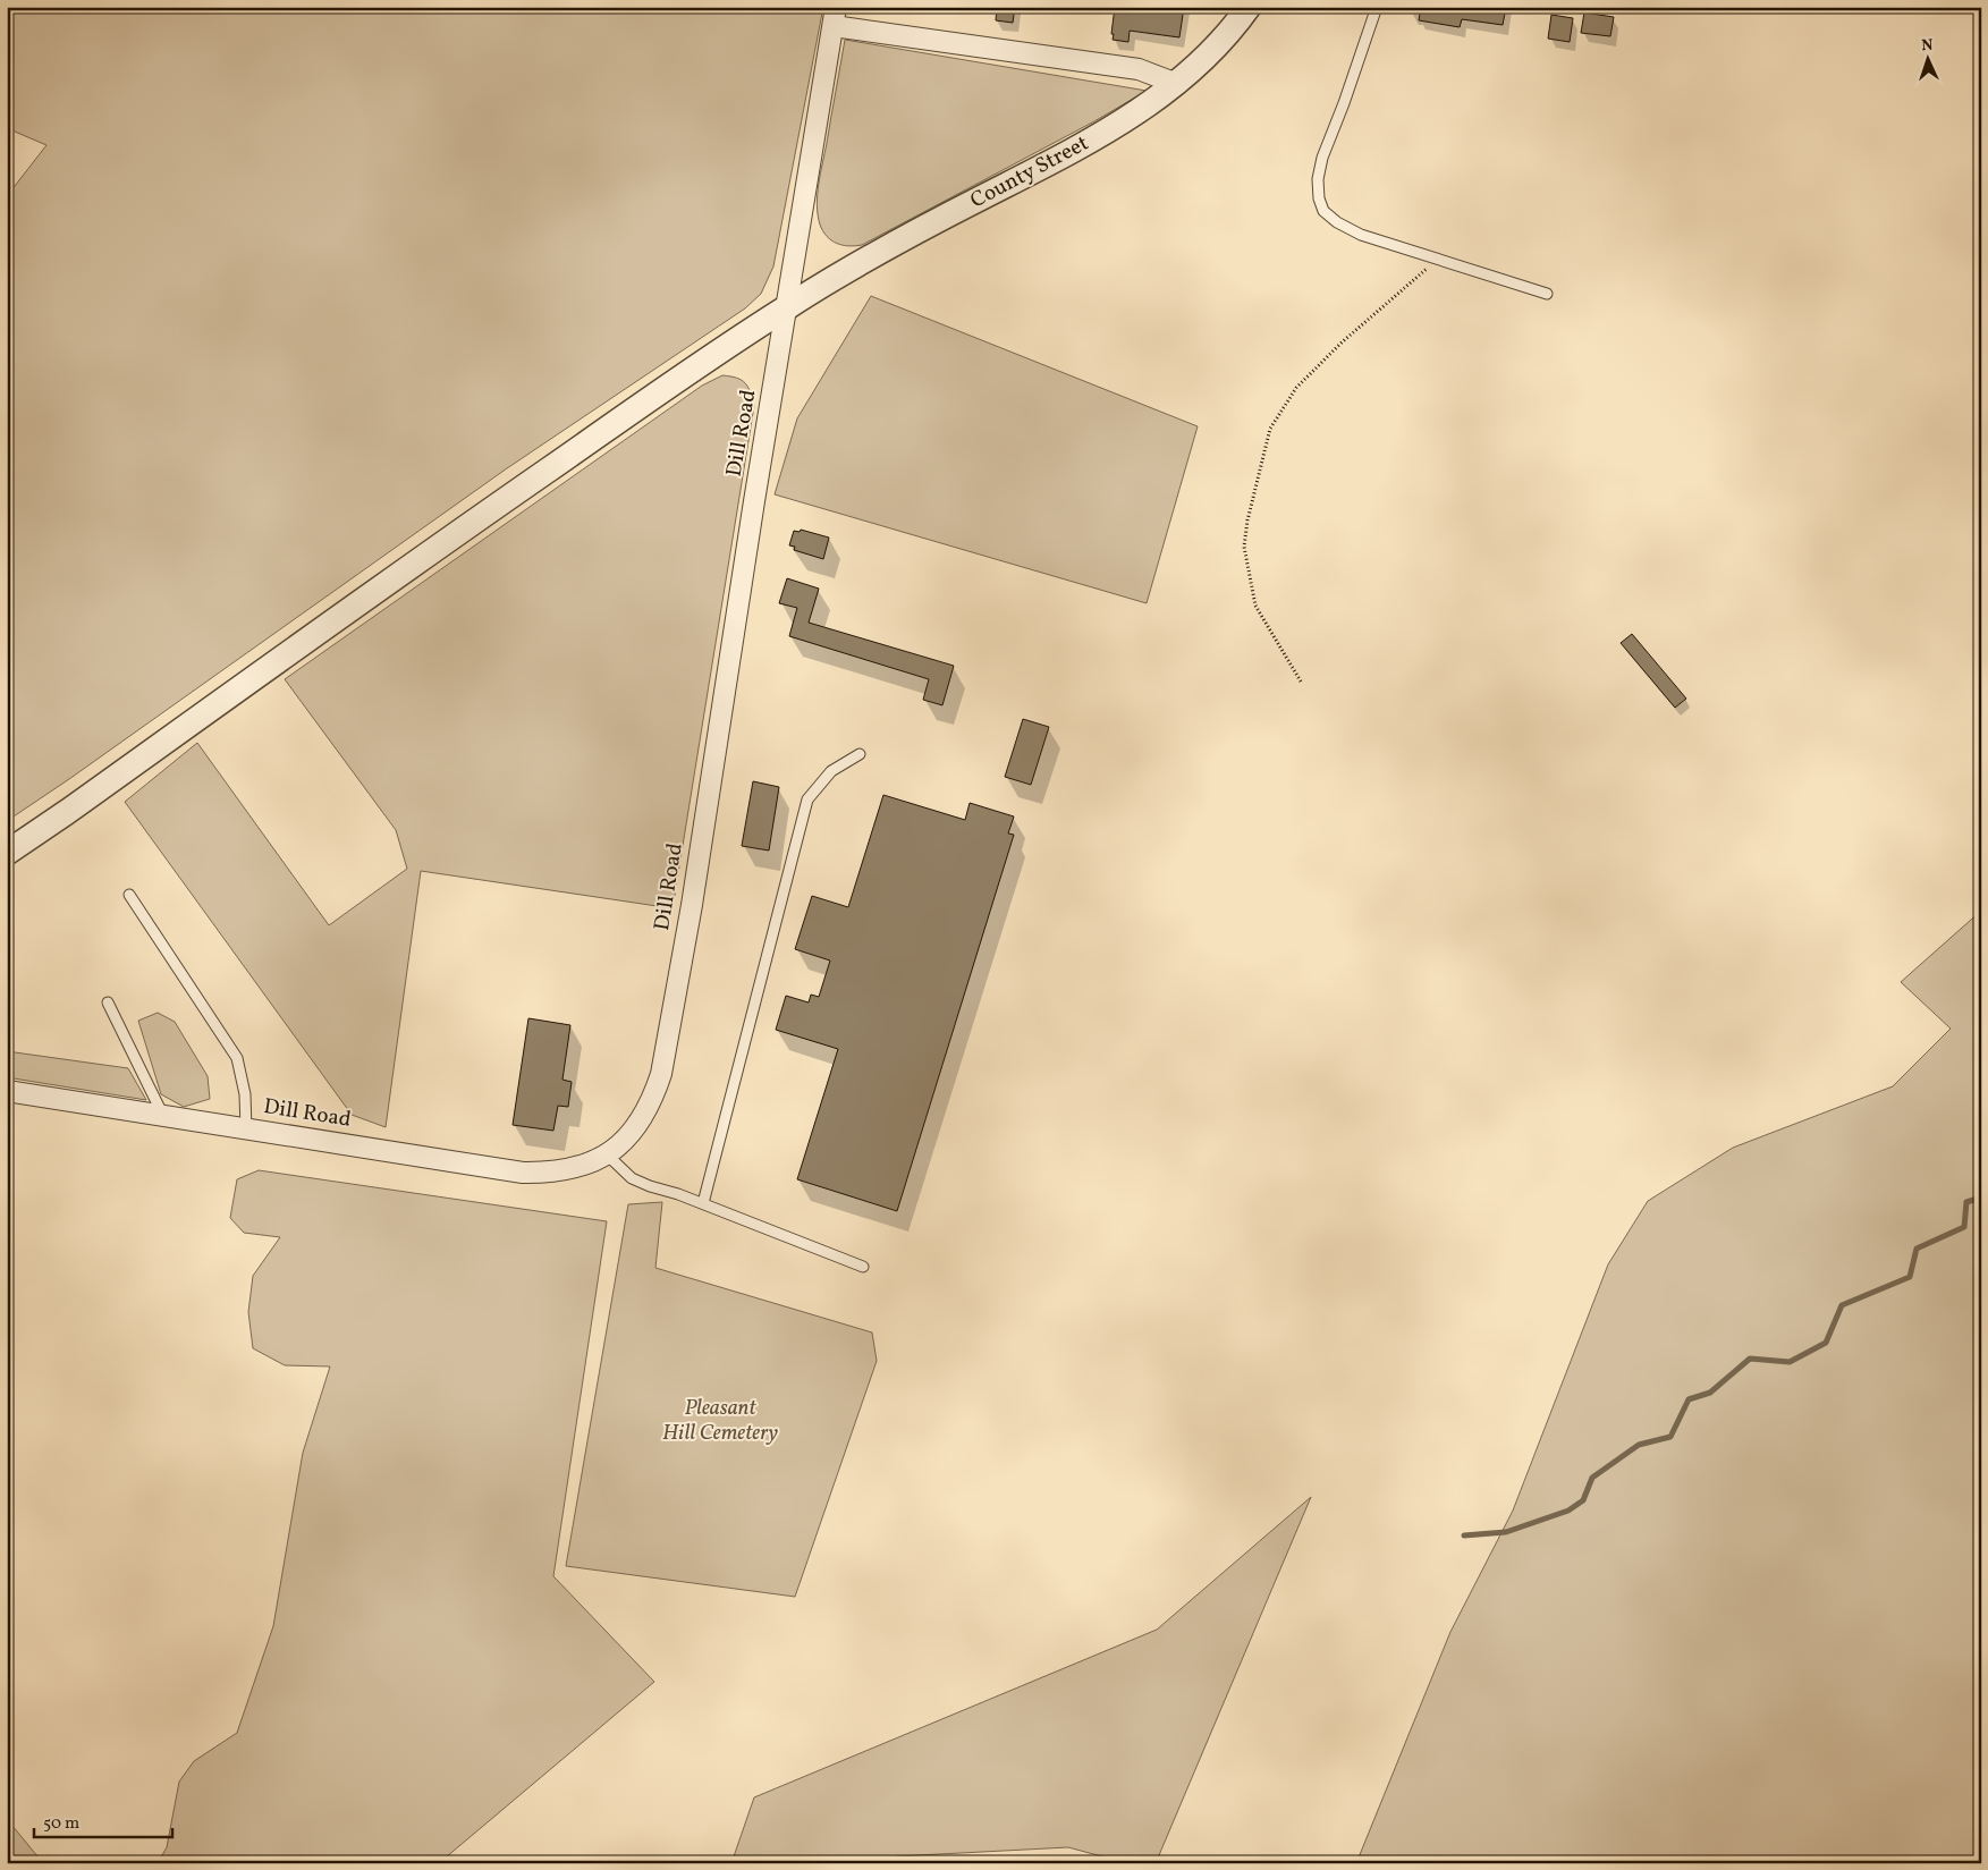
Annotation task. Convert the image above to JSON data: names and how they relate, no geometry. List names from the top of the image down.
{
  "streets": {
    "street": ["County Street", "Dill Road"]
  },
  "crossings": [
    ["County Street", "Dill Road"]
  ],
  "parks": ["Pleasant Hill Cemetery"],
  "scale_bar": "50 m",
  "north": "top"
}
